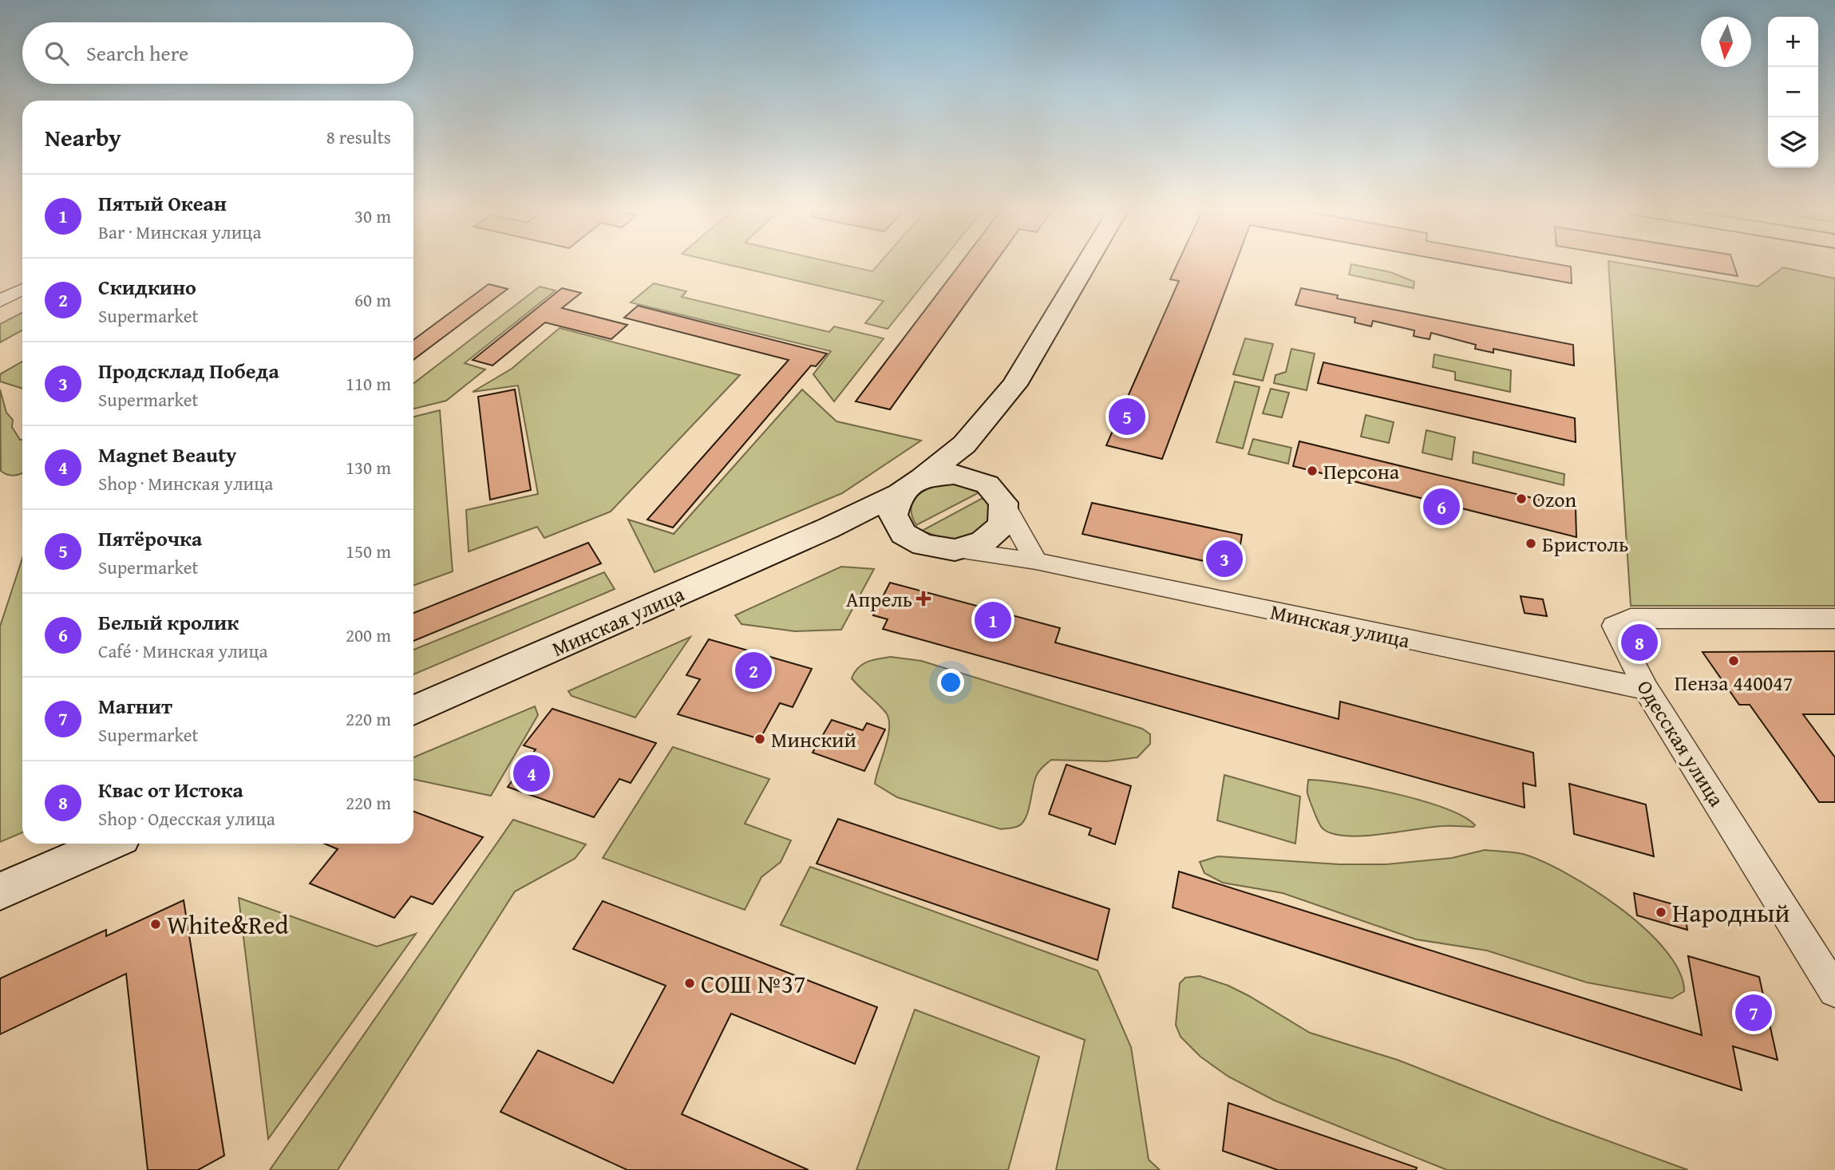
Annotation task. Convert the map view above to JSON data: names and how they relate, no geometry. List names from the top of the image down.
{
  "streets": {
    "main road": ["Минская улица"],
    "street": ["Одесская улица"]
  },
  "crossings": [
    ["Минская улица", "Одесская улица"]
  ],
  "places": {
    "other": [
      "Персона",
      "Ozon",
      "Бристоль",
      "Пенза 440047",
      "Минский",
      "Народный",
      "White&Red",
      "СОШ №37"
    ],
    "health": ["Апрель"]
  },
  "north": "bottom",
  "page": {
    "map_buttons": ["+", "−"],
    "search": "Search here",
    "heading": ["Nearby", "8 results"],
    "list": [
      {
        "mark": "1",
        "name": "Пятый Океан",
        "note": "Bar · Минская улица",
        "value": "30 m"
      },
      {
        "mark": "2",
        "name": "Скидкино",
        "note": "Supermarket",
        "value": "60 m"
      },
      {
        "mark": "3",
        "name": "Продсклад Победа",
        "note": "Supermarket",
        "value": "110 m"
      },
      {
        "mark": "4",
        "name": "Magnet Beauty",
        "note": "Shop · Минская улица",
        "value": "130 m"
      },
      {
        "mark": "5",
        "name": "Пятёрочка",
        "note": "Supermarket",
        "value": "150 m"
      },
      {
        "mark": "6",
        "name": "Белый кролик",
        "note": "Café · Минская улица",
        "value": "200 m"
      },
      {
        "mark": "7",
        "name": "Магнит",
        "note": "Supermarket",
        "value": "220 m"
      },
      {
        "mark": "8",
        "name": "Квас от Истока",
        "note": "Shop · Одесская улица",
        "value": "220 m"
      }
    ],
    "pins": [
      "5",
      "6",
      "3",
      "1",
      "8",
      "2",
      "4",
      "7"
    ]
  }
}
